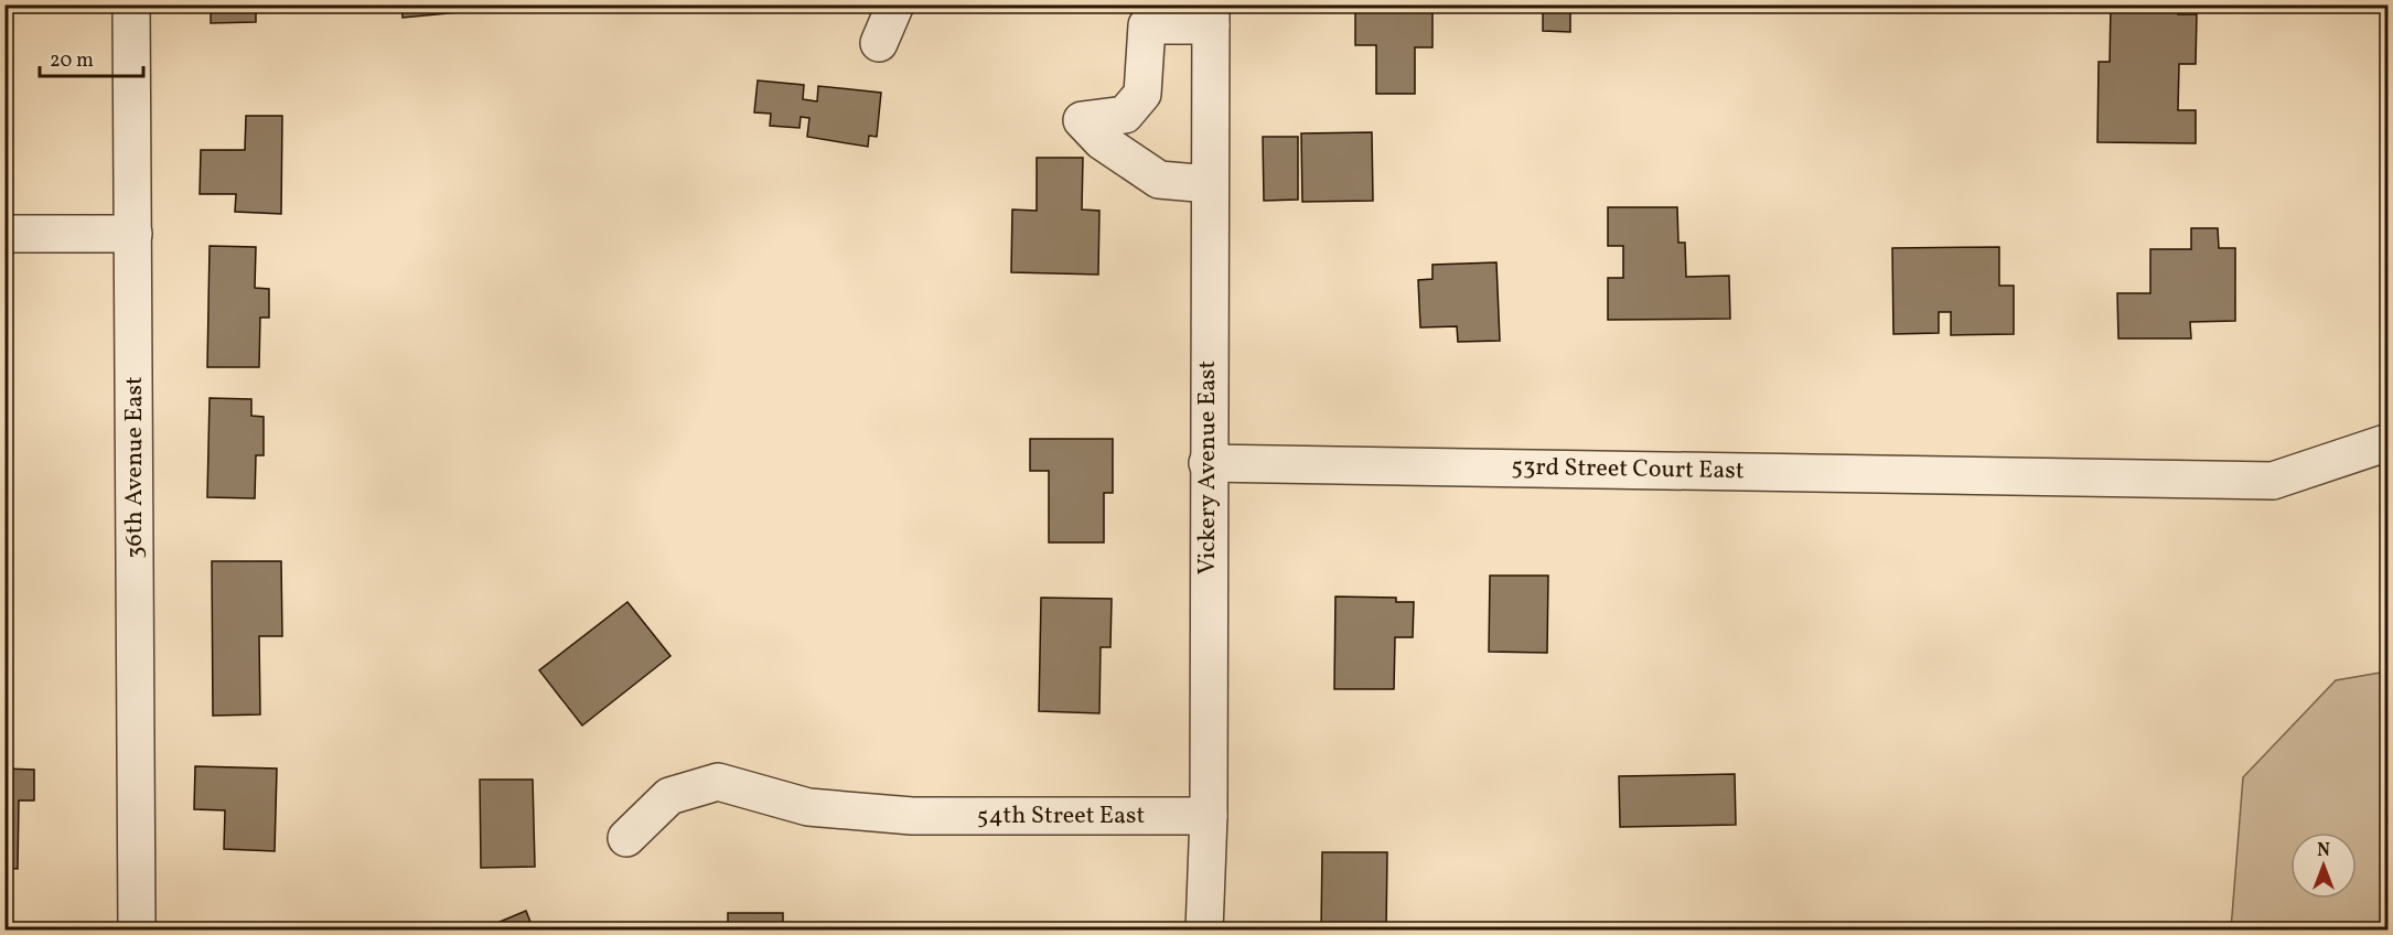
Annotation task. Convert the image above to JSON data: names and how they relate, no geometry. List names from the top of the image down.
{
  "streets": {
    "street": [
      "36th Avenue East",
      "Vickery Avenue East",
      "53rd Street Court East",
      "54th Street East"
    ]
  },
  "crossings": [
    ["Vickery Avenue East", "53rd Street Court East"],
    ["Vickery Avenue East", "54th Street East"]
  ],
  "scale_bar": "20 m",
  "north": "top"
}
